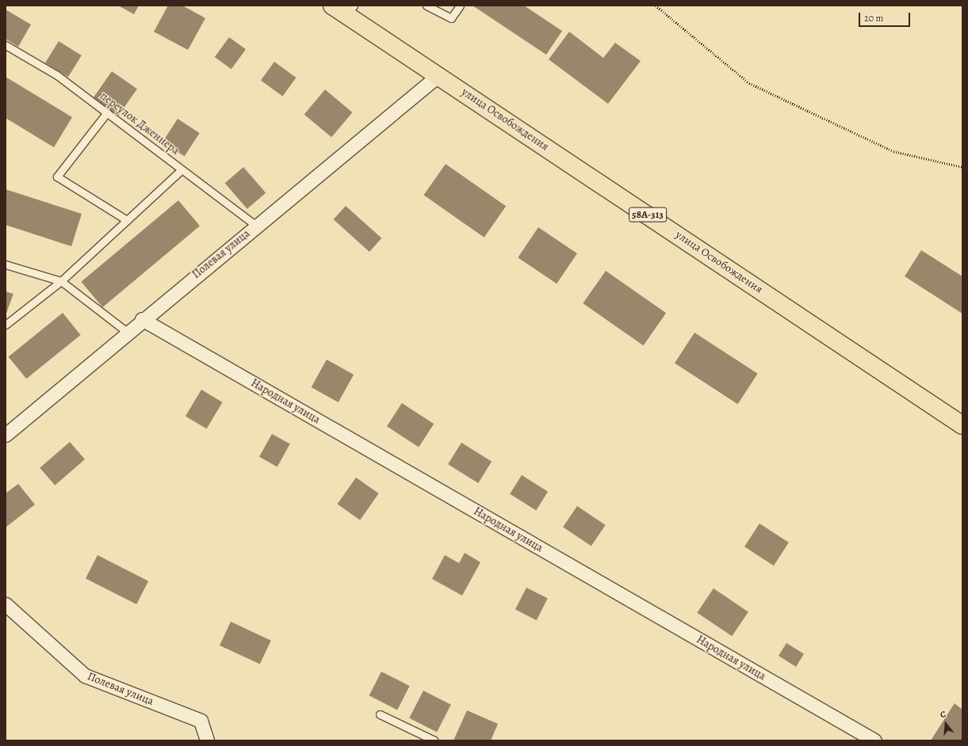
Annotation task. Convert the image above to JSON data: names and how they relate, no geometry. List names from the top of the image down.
{
  "streets": {
    "main road": ["улица Освобождения", "58А-313"],
    "street": ["Полевая улица", "Народная улица"],
    "lane": ["переулок Дженнера"]
  },
  "crossings": [
    ["улица Освобождения", "Полевая улица"],
    ["переулок Дженнера", "Полевая улица"],
    ["Полевая улица", "Народная улица"]
  ],
  "scale_bar": "20 m",
  "north": "top"
}
